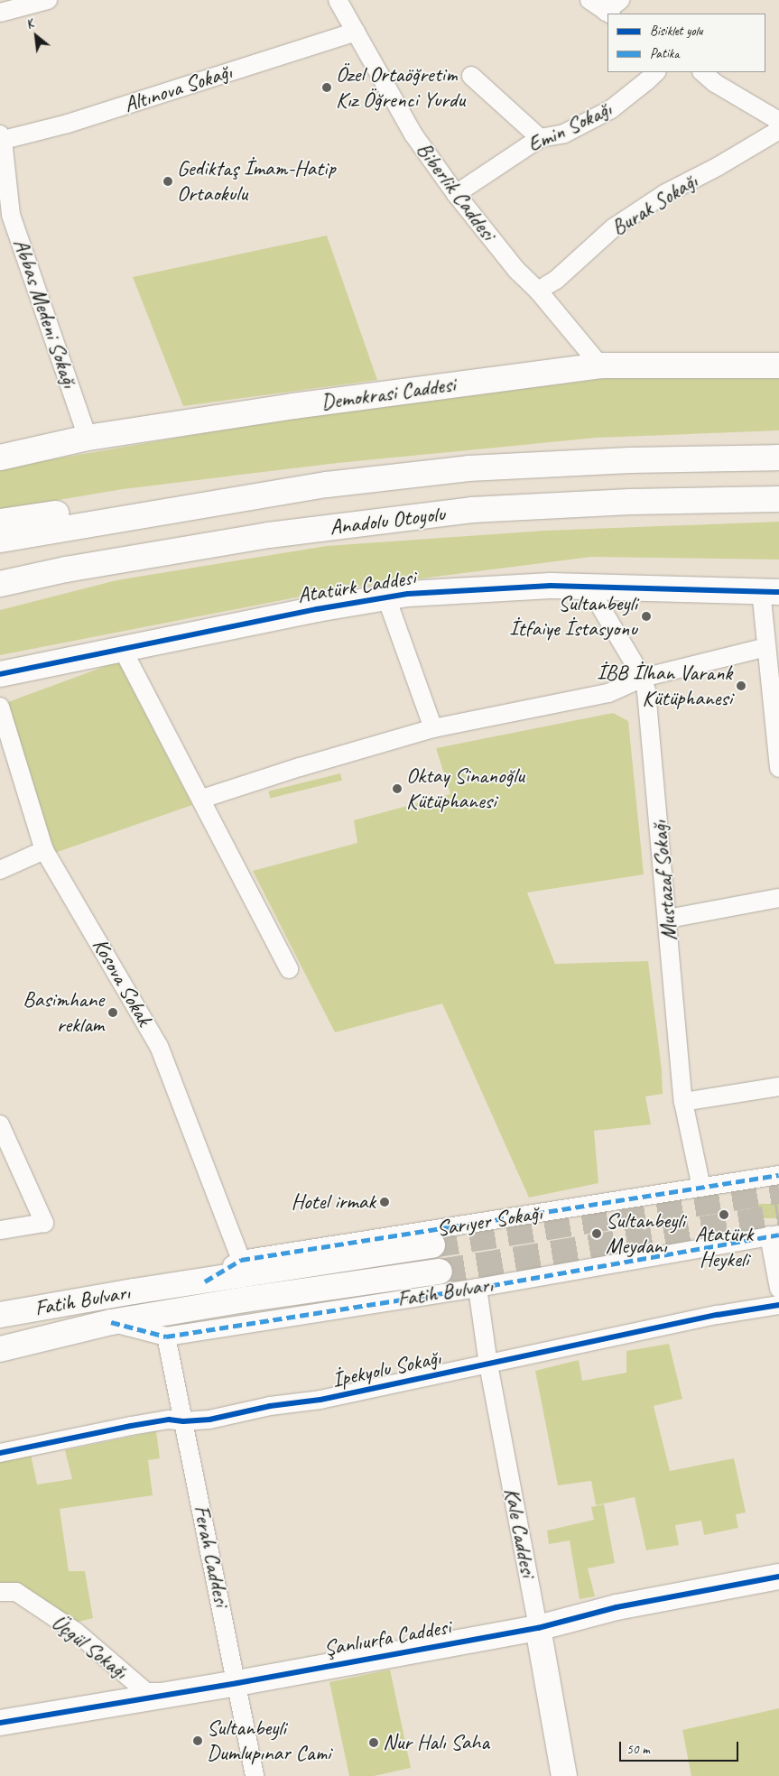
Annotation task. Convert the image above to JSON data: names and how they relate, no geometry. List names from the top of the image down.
{
  "streets": {
    "main road": [
      "Demokrasi Caddesi",
      "Anadolu Otoyolu",
      "Atatürk Caddesi",
      "Fatih Bulvarı",
      "Kale Caddesi",
      "Şanlıurfa Caddesi"
    ],
    "street": [
      "Altınova Sokağı",
      "Emin Sokağı",
      "Biberlik Caddesi",
      "Burak Sokağı",
      "Abbas Medeni Sokağı",
      "Mustazaf Sokağı",
      "Kosova Sokak",
      "Sarıyer Sokağı",
      "İpekyolu Sokağı",
      "Ferah Caddesi",
      "Üçgül Sokağı"
    ]
  },
  "crossings": [
    ["Altınova Sokağı", "Biberlik Caddesi"],
    ["Altınova Sokağı", "Abbas Medeni Sokağı"],
    ["Emin Sokağı", "Biberlik Caddesi"],
    ["Biberlik Caddesi", "Burak Sokağı"],
    ["Biberlik Caddesi", "Demokrasi Caddesi"],
    ["Abbas Medeni Sokağı", "Demokrasi Caddesi"],
    ["Atatürk Caddesi", "Mustazaf Sokağı"],
    ["Mustazaf Sokağı", "Sarıyer Sokağı"],
    ["Kosova Sokak", "Sarıyer Sokağı"],
    ["Sarıyer Sokağı", "Fatih Bulvarı"],
    ["Fatih Bulvarı", "Kale Caddesi"],
    ["Fatih Bulvarı", "Ferah Caddesi"],
    ["İpekyolu Sokağı", "Kale Caddesi"],
    ["İpekyolu Sokağı", "Ferah Caddesi"],
    ["Kale Caddesi", "Şanlıurfa Caddesi"],
    ["Ferah Caddesi", "Şanlıurfa Caddesi"],
    ["Şanlıurfa Caddesi", "Üçgül Sokağı"]
  ],
  "places": [
    "Özel Ortaöğretim Kız Öğrenci Yurdu",
    "Gediktaş İmam-Hatip Ortaokulu",
    "Sultanbeyli İtfaiye İstasyonu",
    "İBB İlhan Varank Kütüphanesi",
    "Oktay Sinanoğlu Kütüphanesi",
    "Basimhane reklam",
    "Hotel irmak",
    "Atatürk Heykeli",
    "Sultanbeyli Meydanı",
    "Sultanbeyli Dumlupınar Cami",
    "Nur Halı Saha"
  ],
  "legend": ["Bisiklet yolu", "Patika"],
  "scale_bar": "50 m",
  "north": "top left"
}
